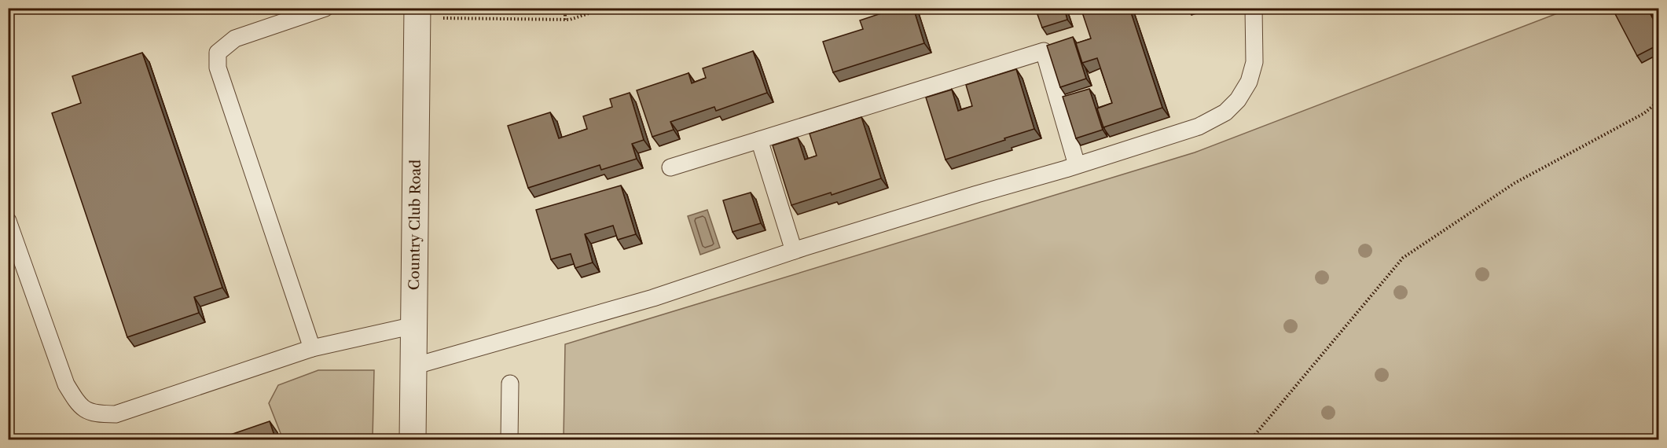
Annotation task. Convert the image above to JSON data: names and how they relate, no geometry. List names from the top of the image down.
{
  "streets": {
    "street": ["Country Club Road"]
  }
}
